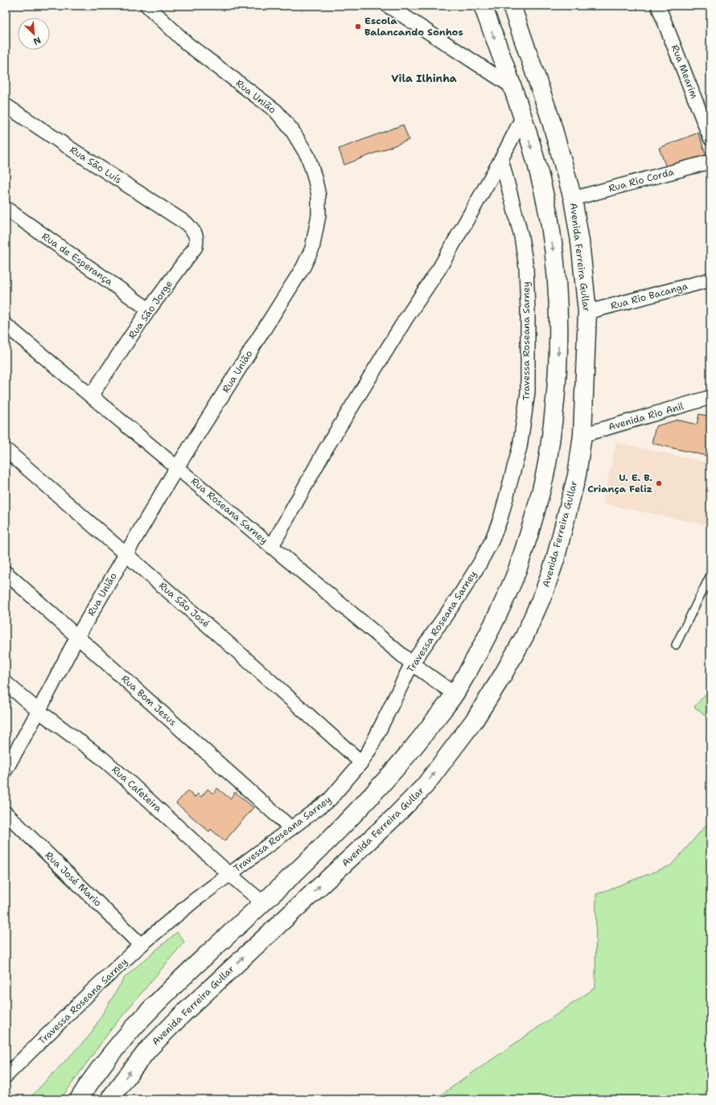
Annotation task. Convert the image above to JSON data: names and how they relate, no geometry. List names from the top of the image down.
{
  "streets": {
    "main road": ["Avenida Ferreira Gullar"],
    "street": [
      "Rua Mearim",
      "Rua União",
      "Rua São Luís",
      "Rua Rio Corda",
      "Rua de Esperança",
      "Rua Rio Bacanga",
      "Rua São Jorge",
      "Travessa Roseana Sarney",
      "Avenida Rio Anil",
      "Rua Roseana Sarney",
      "Rua São José",
      "Rua Bom Jesus",
      "Rua Cafeteira",
      "Rua José Mario"
    ]
  },
  "crossings": [
    ["Rua União", "Rua Roseana Sarney"],
    ["Rua União", "Rua São José"],
    ["Rua União", "Rua Bom Jesus"],
    ["Rua União", "Rua Cafeteira"],
    ["Rua São Luís", "Rua São Jorge"],
    ["Rua Rio Corda", "Avenida Ferreira Gullar"],
    ["Avenida Ferreira Gullar", "Rua Rio Bacanga"],
    ["Avenida Ferreira Gullar", "Avenida Rio Anil"],
    ["Rua de Esperança", "Rua São Jorge"],
    ["Rua São Jorge", "Rua Roseana Sarney"],
    ["Travessa Roseana Sarney", "Rua Roseana Sarney"],
    ["Travessa Roseana Sarney", "Rua São José"],
    ["Travessa Roseana Sarney", "Rua Bom Jesus"],
    ["Travessa Roseana Sarney", "Rua Cafeteira"],
    ["Travessa Roseana Sarney", "Rua José Mario"]
  ],
  "districts": ["Vila Ilhinha"],
  "places": ["Escola Balancando Sonhos", "U. E. B. Criança Feliz"],
  "north": "bottom right"
}
